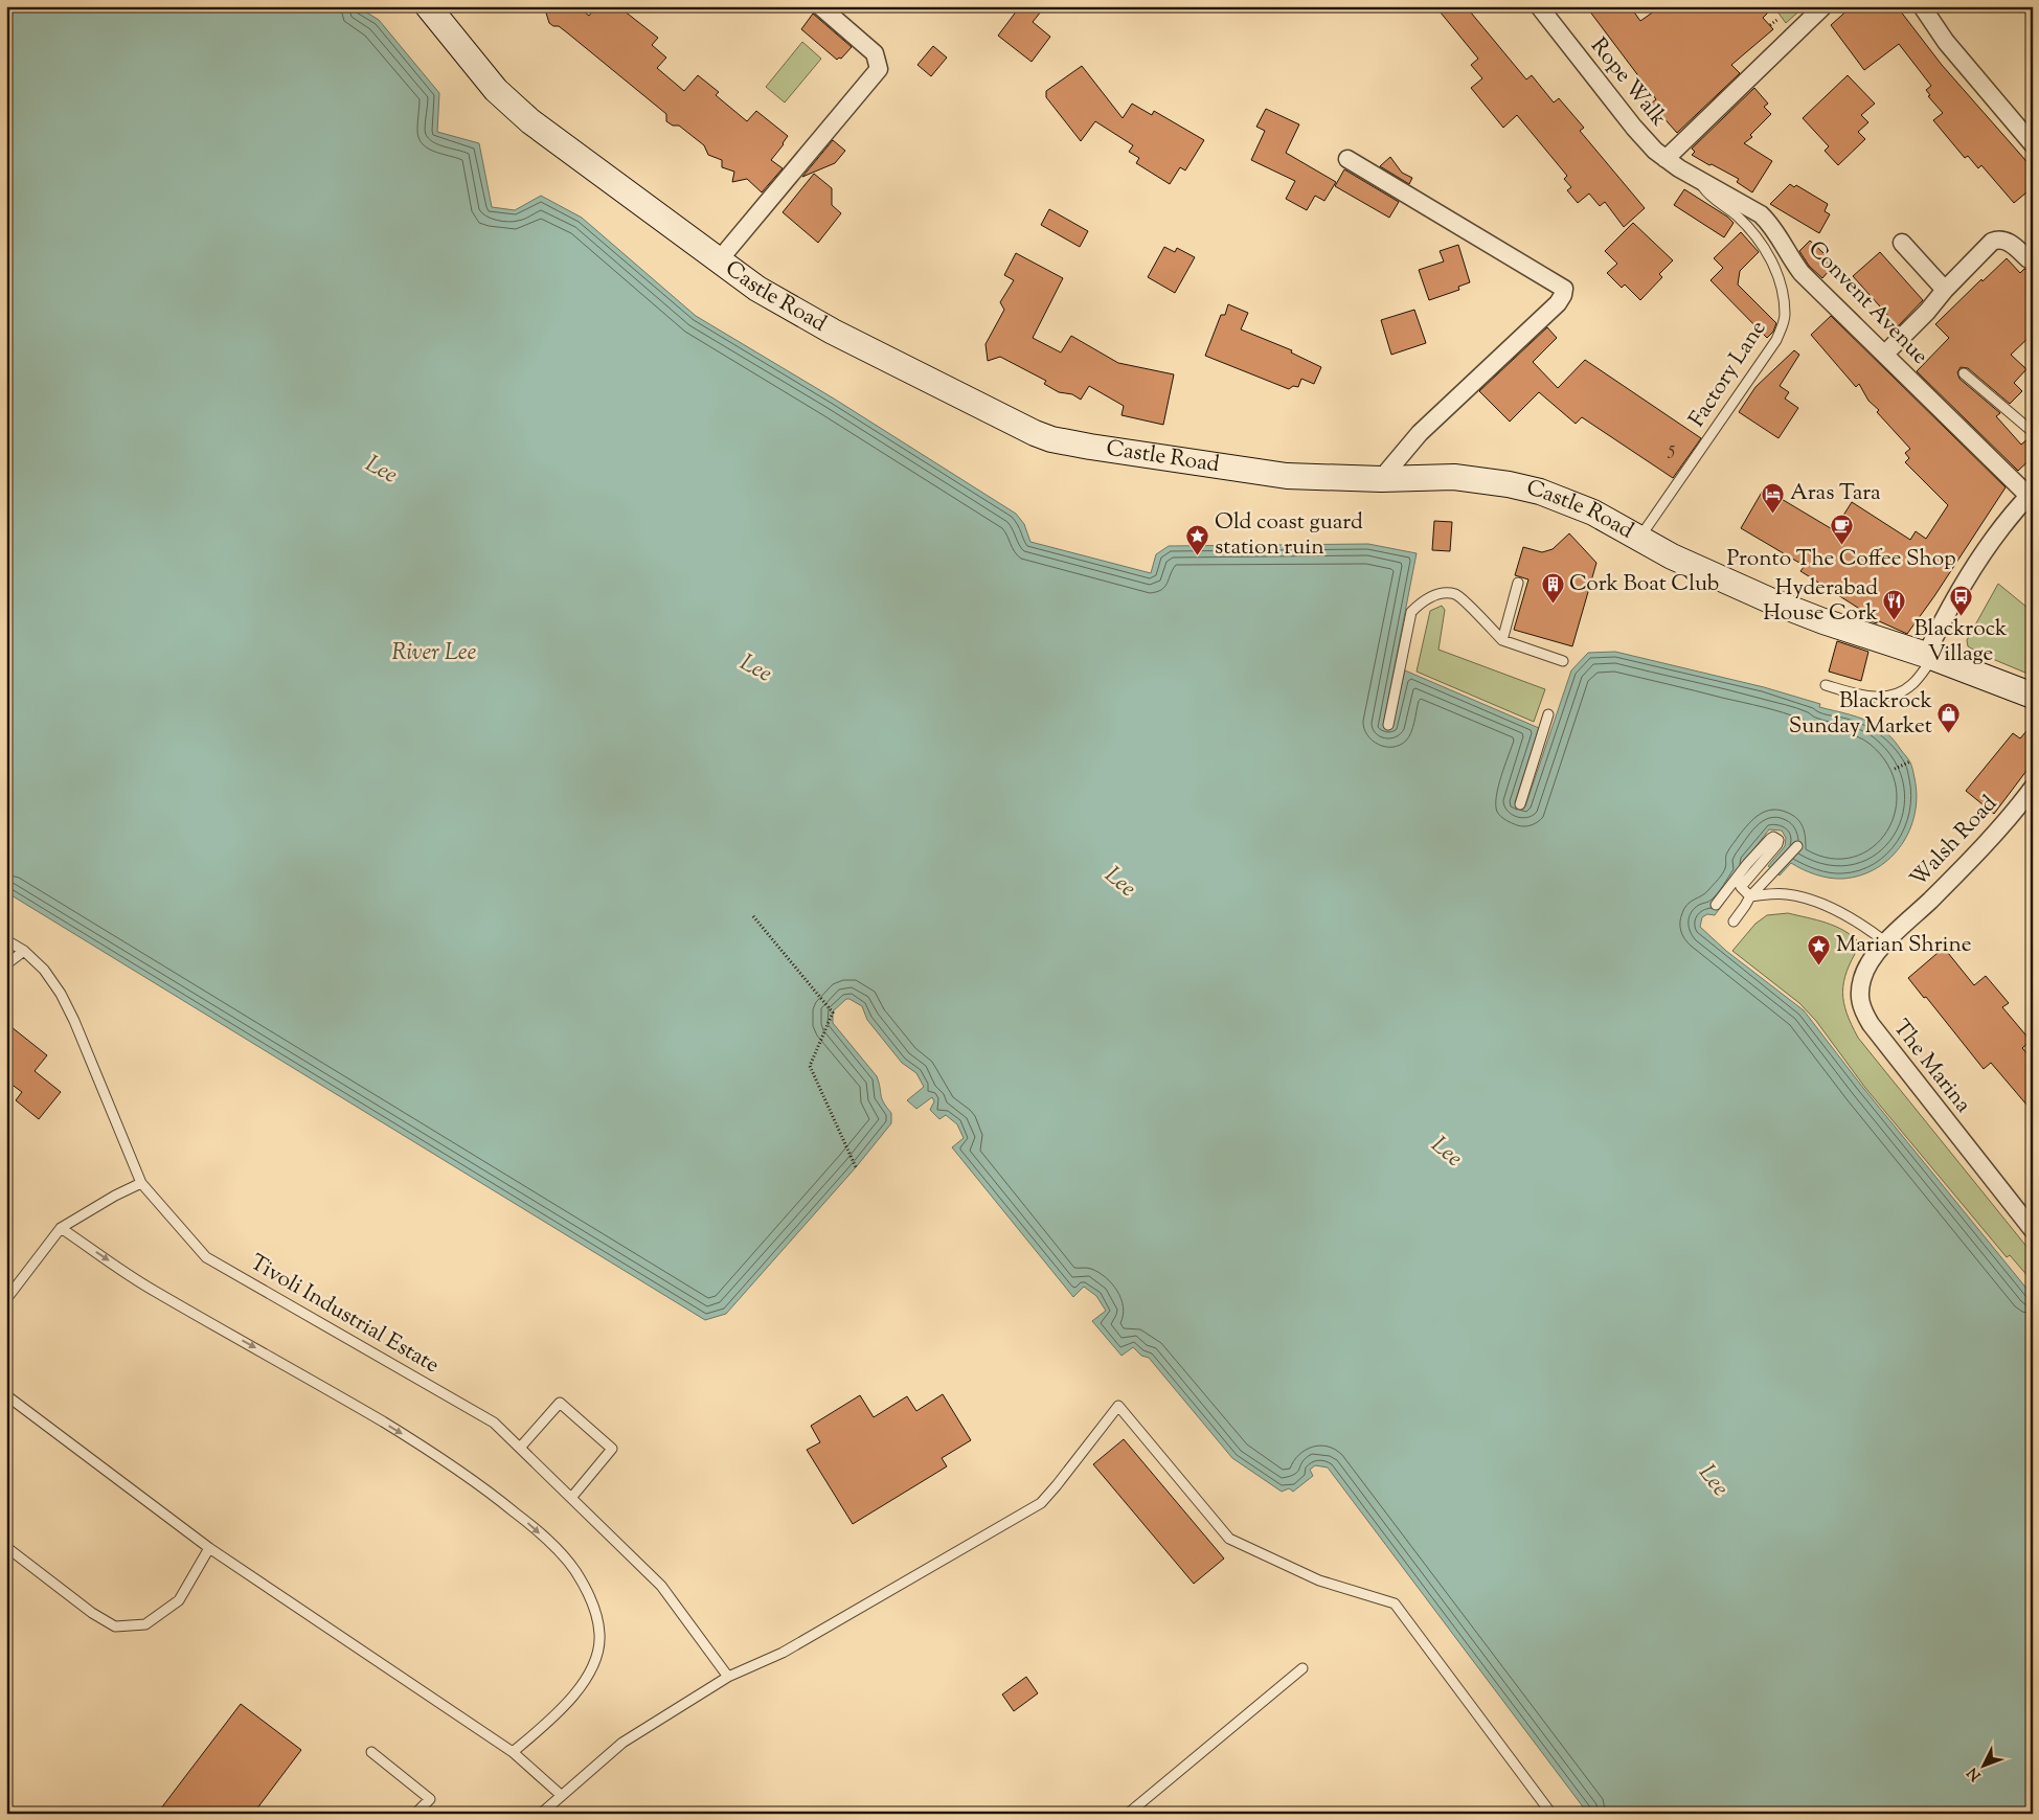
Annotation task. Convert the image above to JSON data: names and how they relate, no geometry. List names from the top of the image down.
{
  "streets": {
    "main road": ["Castle Road"],
    "street": [
      "Rope Walk",
      "Convent Avenue",
      "Walsh Road",
      "The Marina"
    ],
    "lane": ["Factory Lane", "Tivoli Industrial Estate"]
  },
  "crossings": [
    ["Rope Walk", "Convent Avenue"],
    ["Castle Road", "Factory Lane"],
    ["Convent Avenue", "Factory Lane"],
    ["Walsh Road", "The Marina"]
  ],
  "water": ["Lee", "River Lee"],
  "places": {
    "hotel": ["Aras Tara"],
    "cafe": ["Pronto The Coffee Shop"],
    "place": ["Old coast guard station ruin", "Marian Shrine"],
    "building": ["Cork Boat Club"],
    "bus stop": ["Blackrock Village"],
    "restaurant": ["Hyderabad House Cork"],
    "shop": ["Blackrock Sunday Market"]
  },
  "house_numbers": ["5"],
  "north": "bottom left"
}
